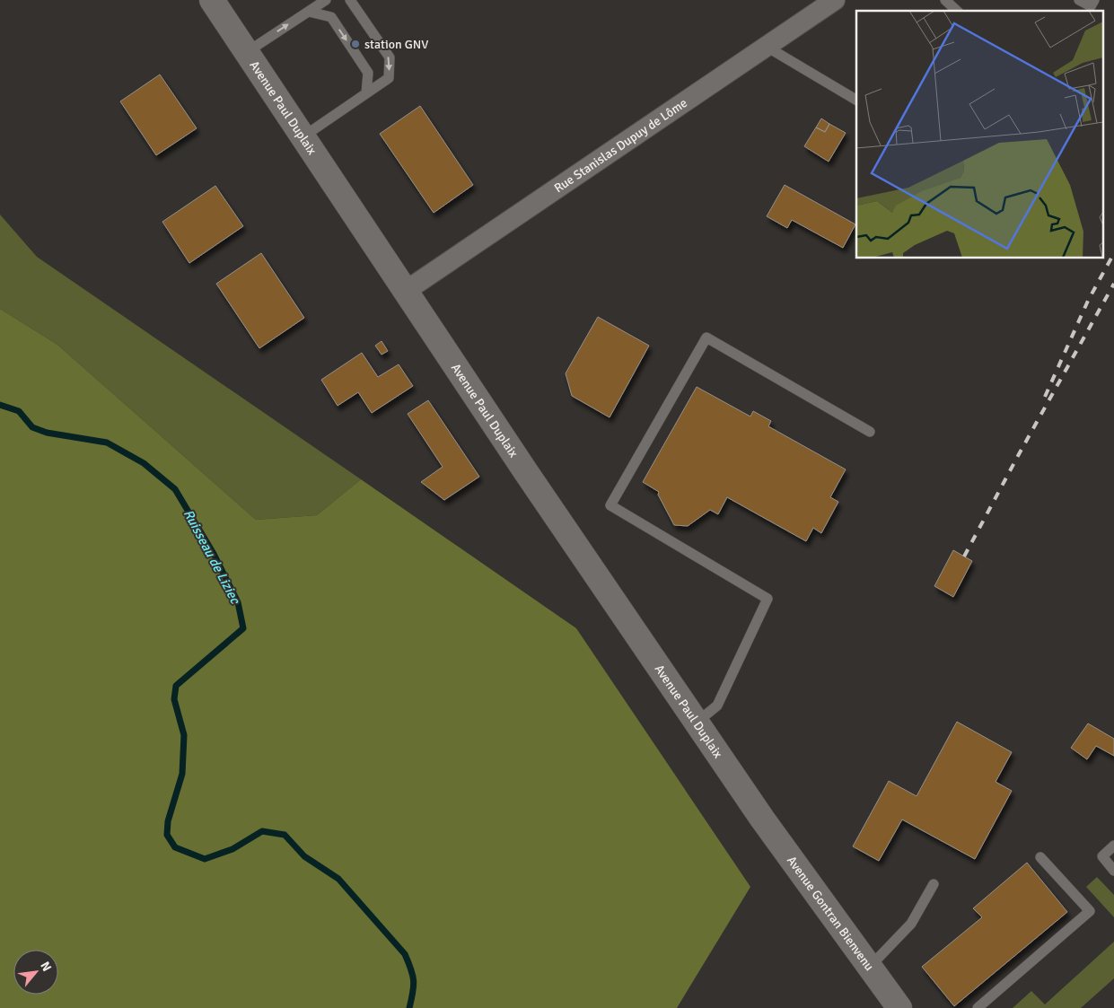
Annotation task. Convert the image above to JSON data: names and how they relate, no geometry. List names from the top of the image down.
{
  "streets": {
    "main road": ["Avenue Paul Duplaix", "Avenue Gontran Bienvenu"],
    "street": ["Rue Stanislas Dupuy de Lôme"]
  },
  "crossings": [
    ["Avenue Paul Duplaix", "Rue Stanislas Dupuy de Lôme"],
    ["Avenue Paul Duplaix", "Avenue Gontran Bienvenu"]
  ],
  "water": ["Ruisseau de Liziec"],
  "places": ["station GNV"],
  "north": "top right"
}
